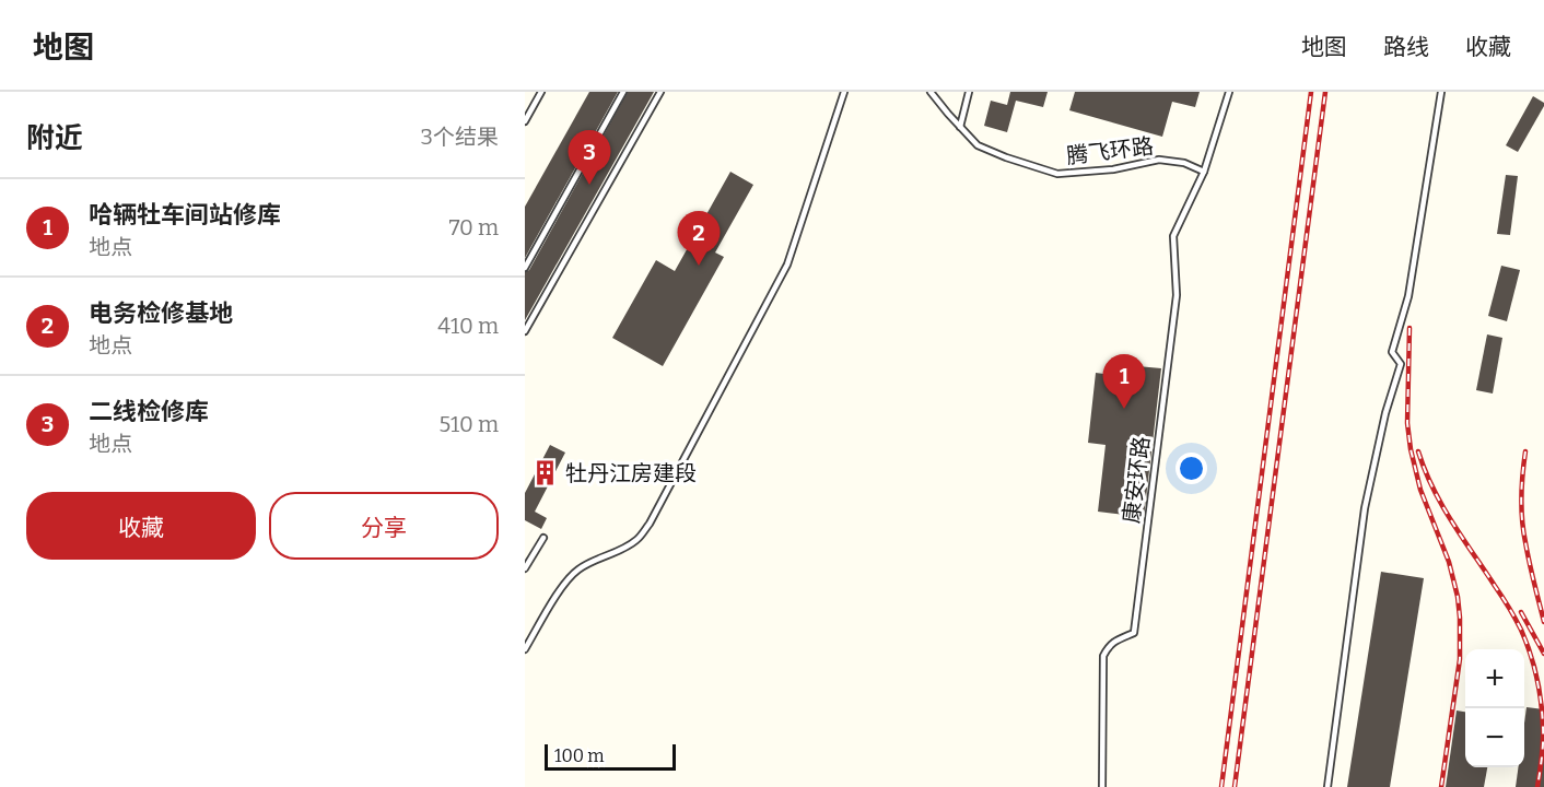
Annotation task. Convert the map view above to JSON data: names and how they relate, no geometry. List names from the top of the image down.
{
  "streets": {
    "lane": ["腾飞环路", "康安环路"]
  },
  "crossings": [
    ["腾飞环路", "康安环路"]
  ],
  "places": {
    "building": ["牡丹江房建段"]
  },
  "scale_bar": "100 m",
  "page": {
    "header": "地图",
    "nav": ["地图", "路线", "收藏"],
    "heading": ["附近", "3个结果"],
    "pins": ["3", "2", "1"],
    "list": [
      {
        "mark": "1",
        "name": "哈辆牡车间站修库",
        "note": "地点",
        "value": "70 m"
      },
      {
        "mark": "2",
        "name": "电务检修基地",
        "note": "地点",
        "value": "410 m"
      },
      {
        "mark": "3",
        "name": "二线检修库",
        "note": "地点",
        "value": "510 m"
      }
    ],
    "buttons": ["收藏", "分享"],
    "map_buttons": ["+", "−"],
    "scale": "100 m"
  }
}
